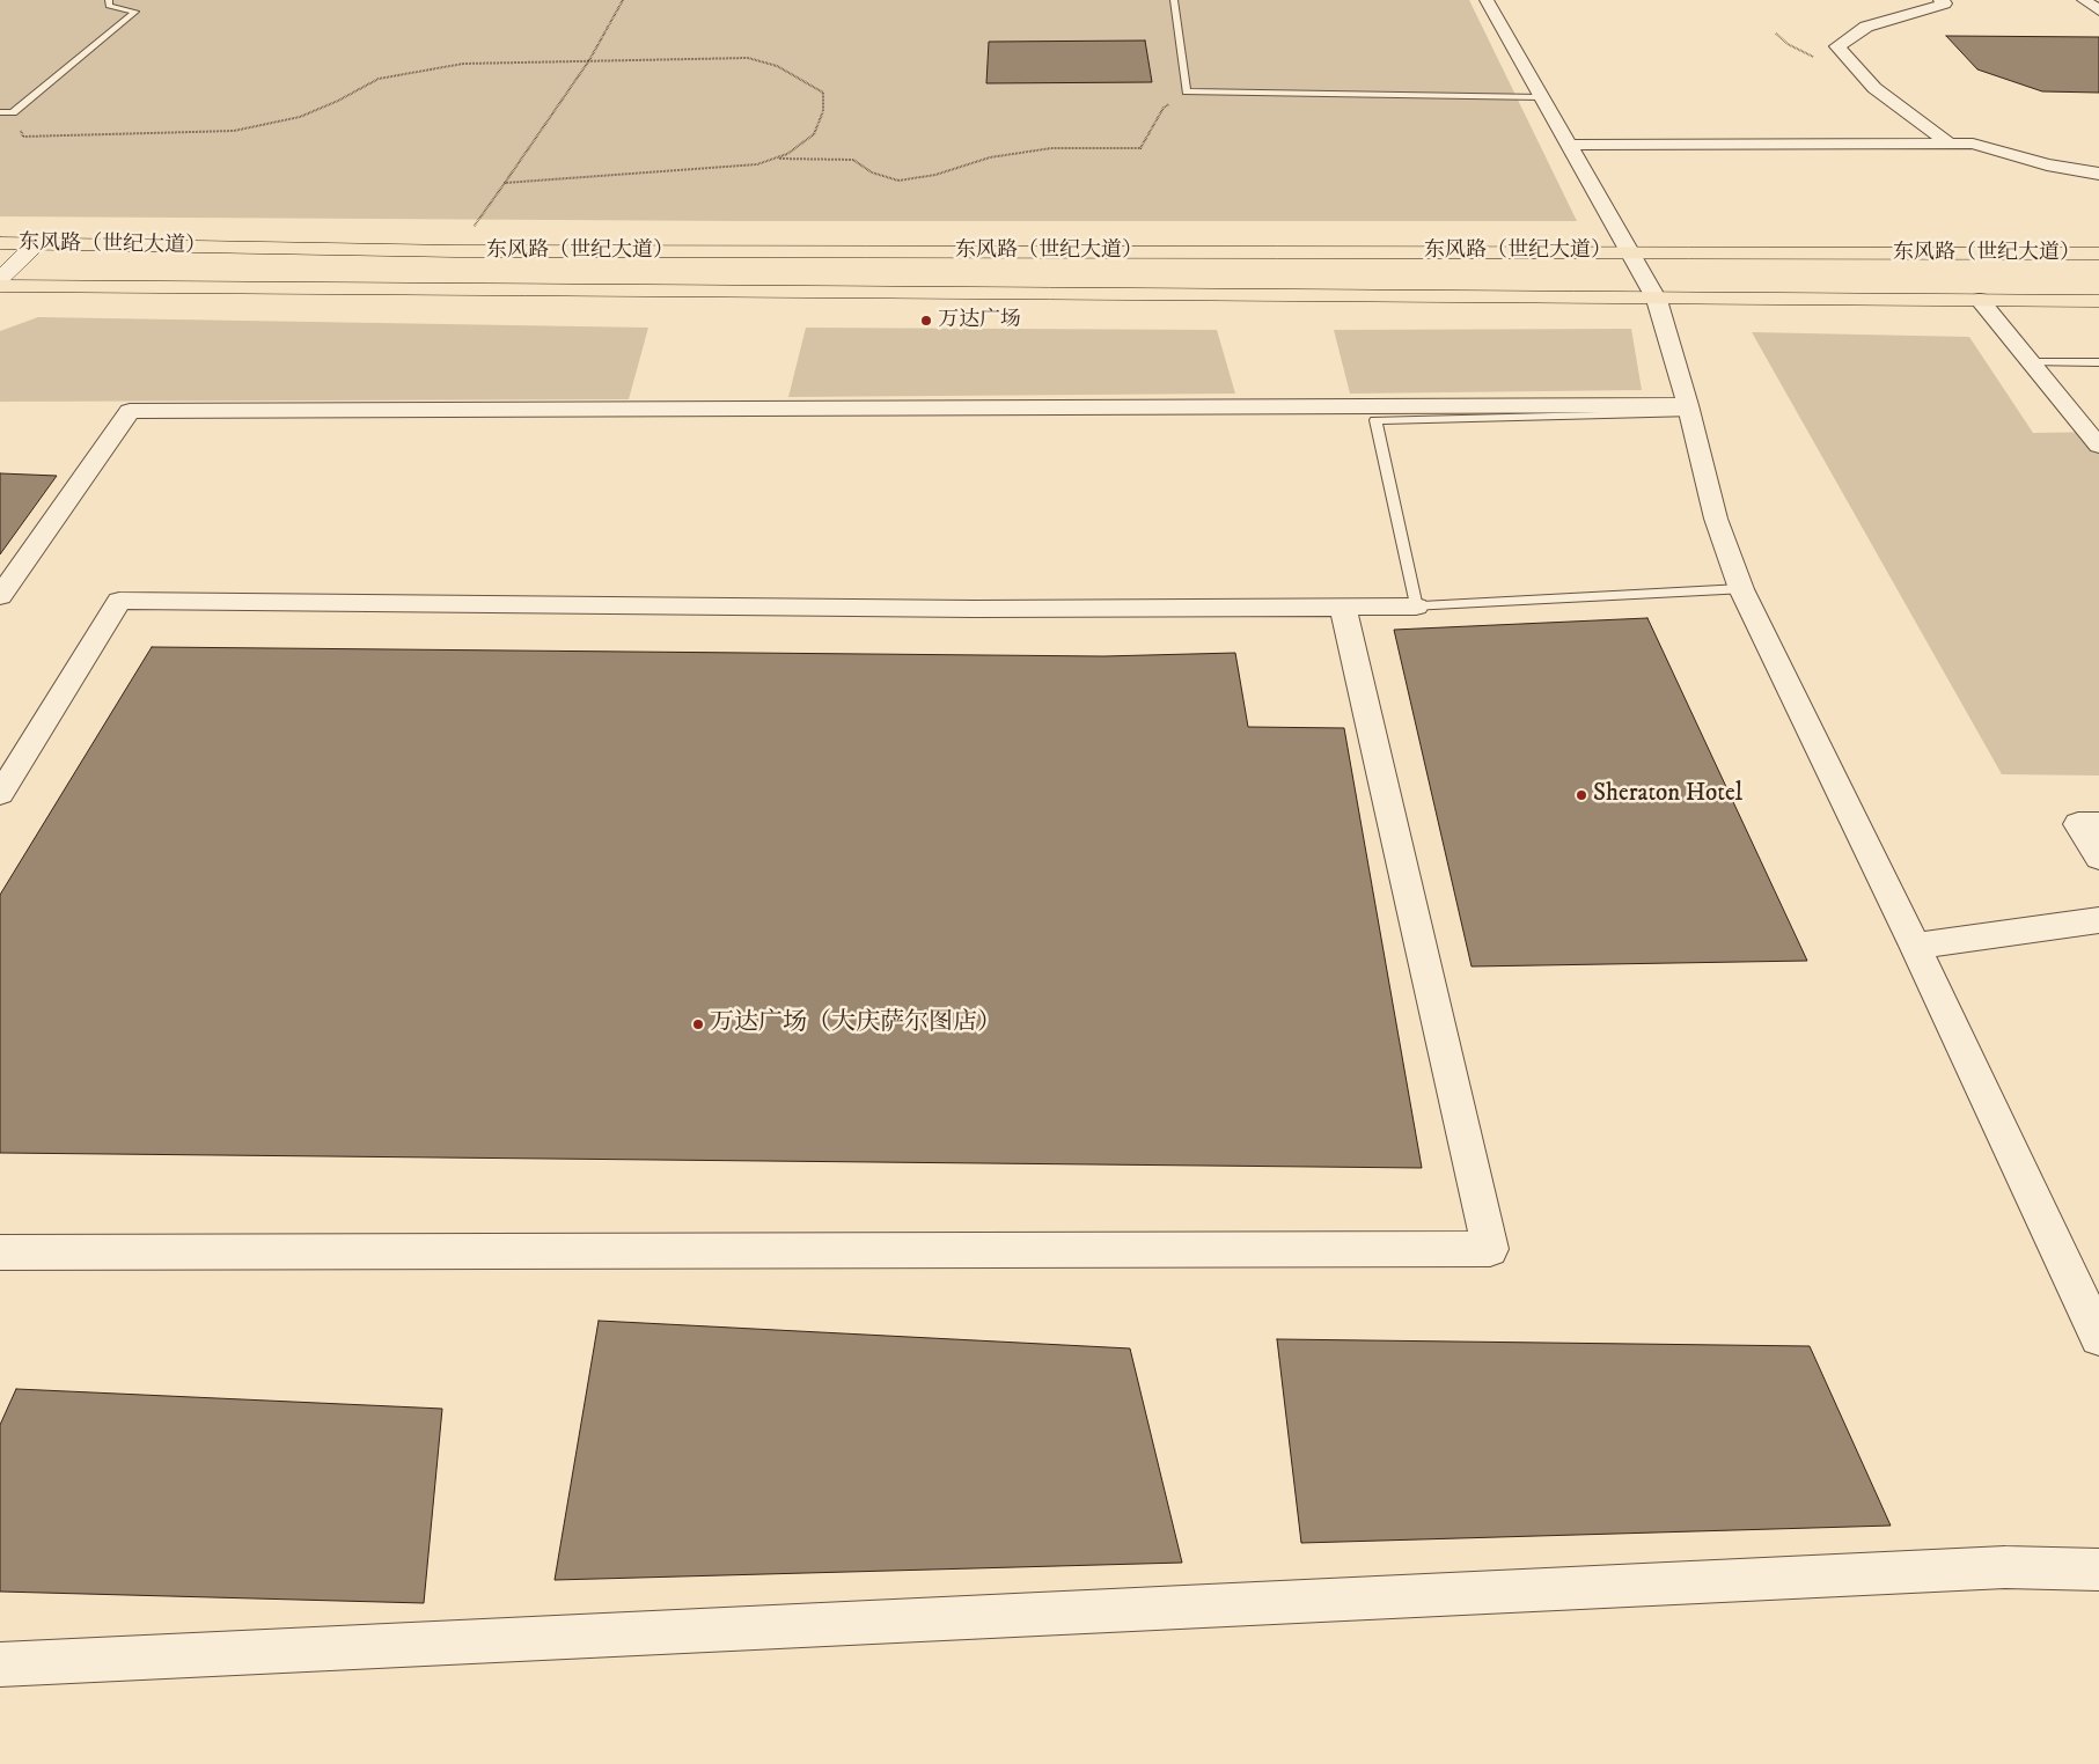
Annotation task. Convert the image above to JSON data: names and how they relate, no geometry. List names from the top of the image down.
{
  "streets": {
    "highway": ["东风路（世纪大道）"]
  },
  "places": ["万达广场", "Sheraton Hotel", "万达广场（大庆萨尔图店）"]
}
